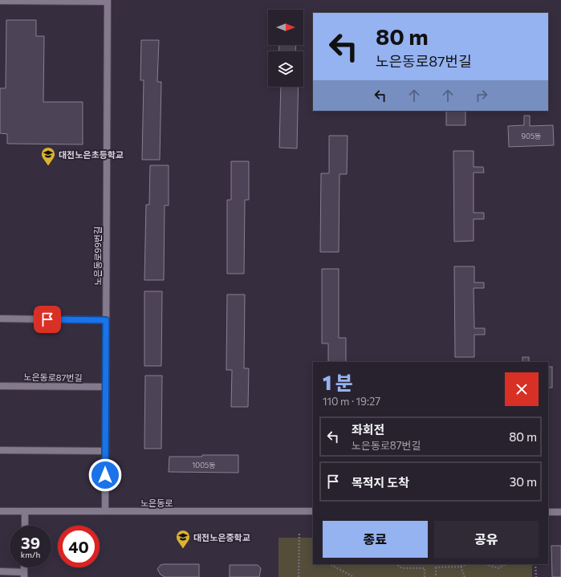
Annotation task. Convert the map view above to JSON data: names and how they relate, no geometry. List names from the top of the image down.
{
  "streets": {
    "street": ["노은동로99번길", "노은동로87번길", "노은동로"]
  },
  "crossings": [
    ["노은동로99번길", "노은동로87번길"],
    ["노은동로99번길", "노은동로"]
  ],
  "places": {
    "school or university": ["대전노은초등학교", "대전노은중학교"]
  },
  "house_numbers": ["905동", "1005동"],
  "north": "right",
  "page": {
    "turn": ["80 m", "노은동로87번길"],
    "heading": ["1 분", "110 m · 19:27"],
    "list": [
      {
        "name": "좌회전",
        "note": "노은동로87번길",
        "value": "80 m"
      },
      {
        "name": "목적지 도착",
        "value": "30 m"
      }
    ],
    "buttons": ["종료", "공유"],
    "speed": "39 km/h",
    "limit": "40"
  }
}
